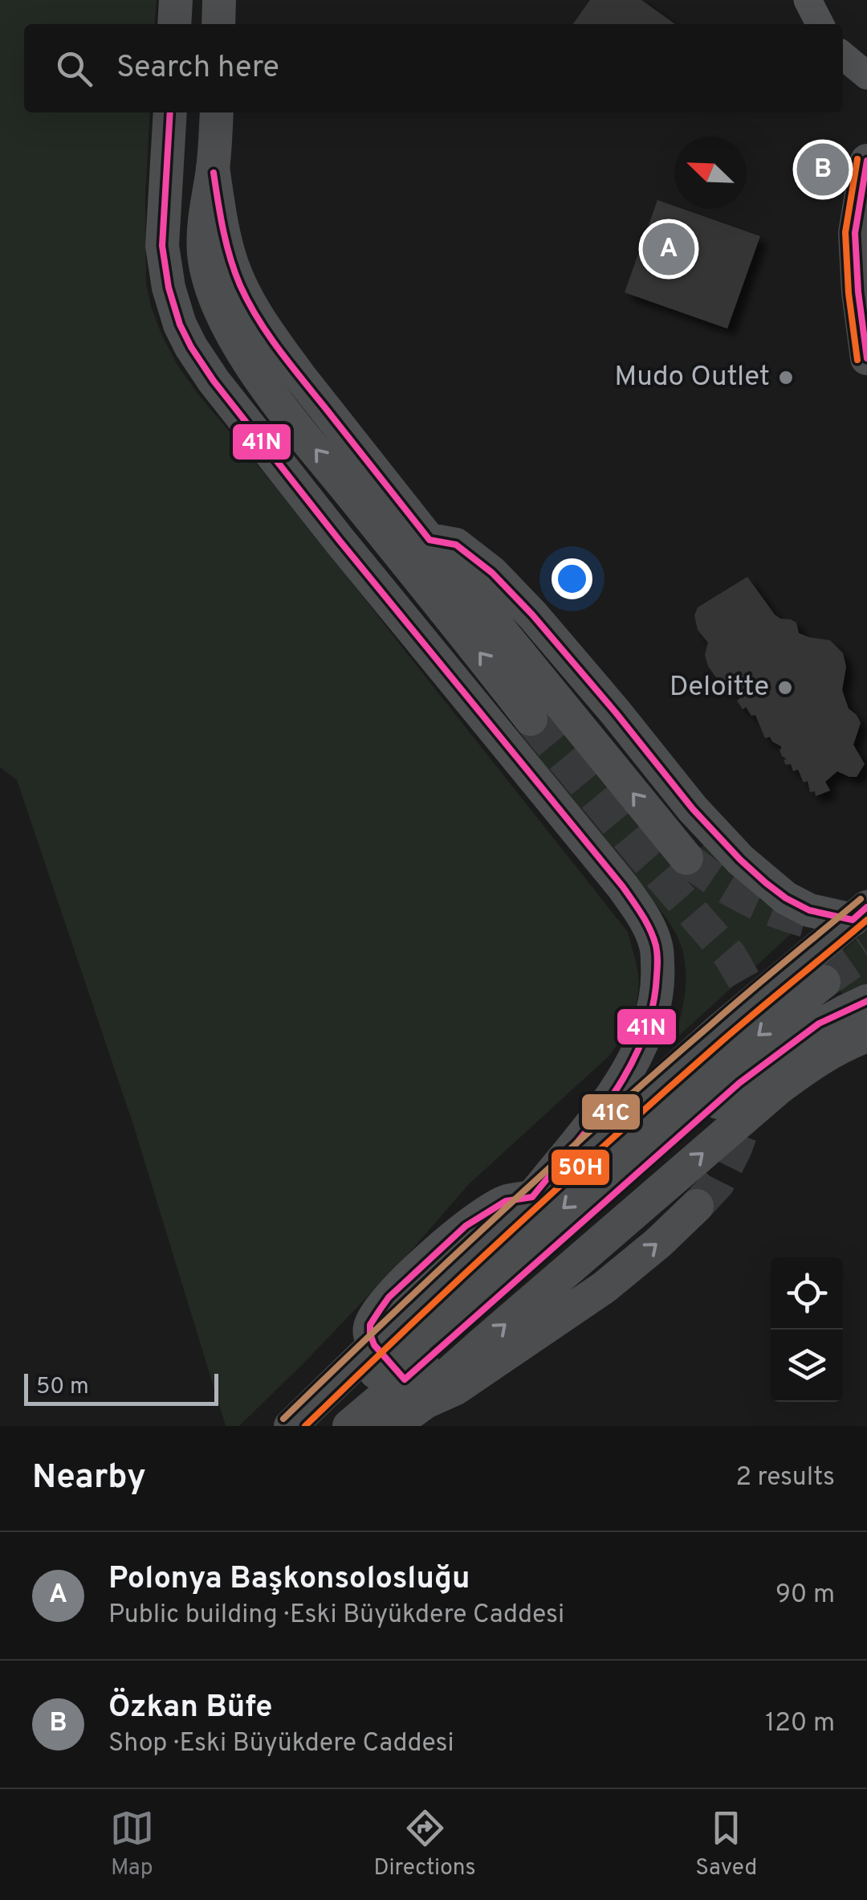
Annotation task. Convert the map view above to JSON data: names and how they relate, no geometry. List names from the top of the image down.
{
  "places": ["Mudo Outlet", "Deloitte"],
  "lines": ["transit line 41N", "transit line 50H", "transit line 41C"],
  "scale_bar": "50 m",
  "north": "top left",
  "page": {
    "search": "Search here",
    "pins": ["B", "A"],
    "scale": "50 m",
    "heading": ["Nearby", "2 results"],
    "list": [
      {
        "mark": "A",
        "name": "Polonya Başkonsolosluğu",
        "note": "Public building · Eski Büyükdere Caddesi",
        "value": "90 m"
      },
      {
        "mark": "B",
        "name": "Özkan Büfe",
        "note": "Shop · Eski Büyükdere Caddesi",
        "value": "120 m"
      }
    ],
    "nav": ["Map", "Directions", "Saved"]
  }
}
